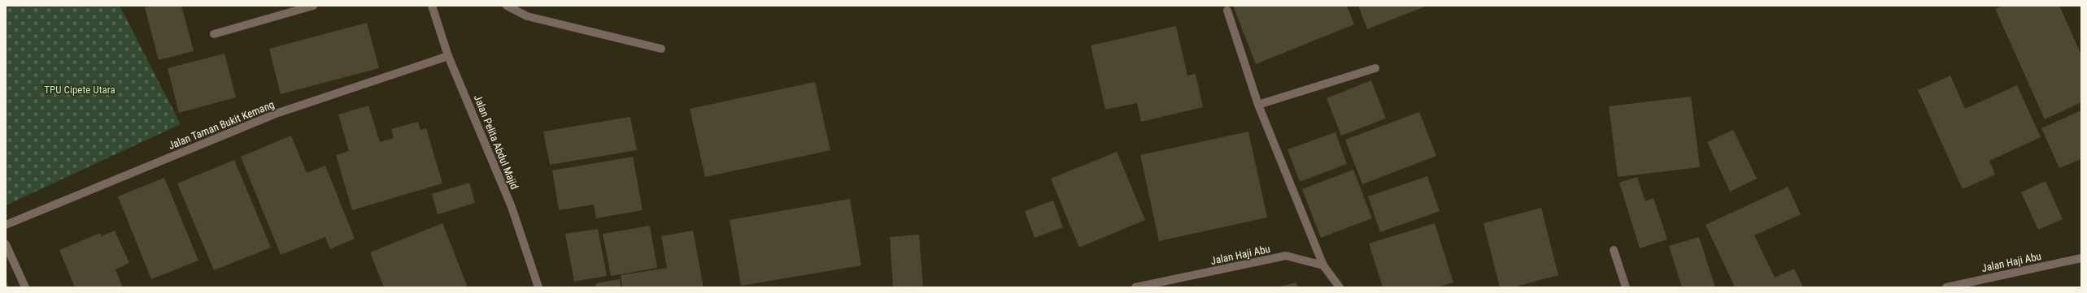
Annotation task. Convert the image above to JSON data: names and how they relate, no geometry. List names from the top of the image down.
{
  "streets": {
    "street": ["Jalan Taman Bukit Kemang", "Jalan Pelita Abdul Majid", "Jalan Haji Abu"]
  },
  "crossings": [
    ["Jalan Taman Bukit Kemang", "Jalan Pelita Abdul Majid"]
  ],
  "parks": ["TPU Cipete Utara"]
}
